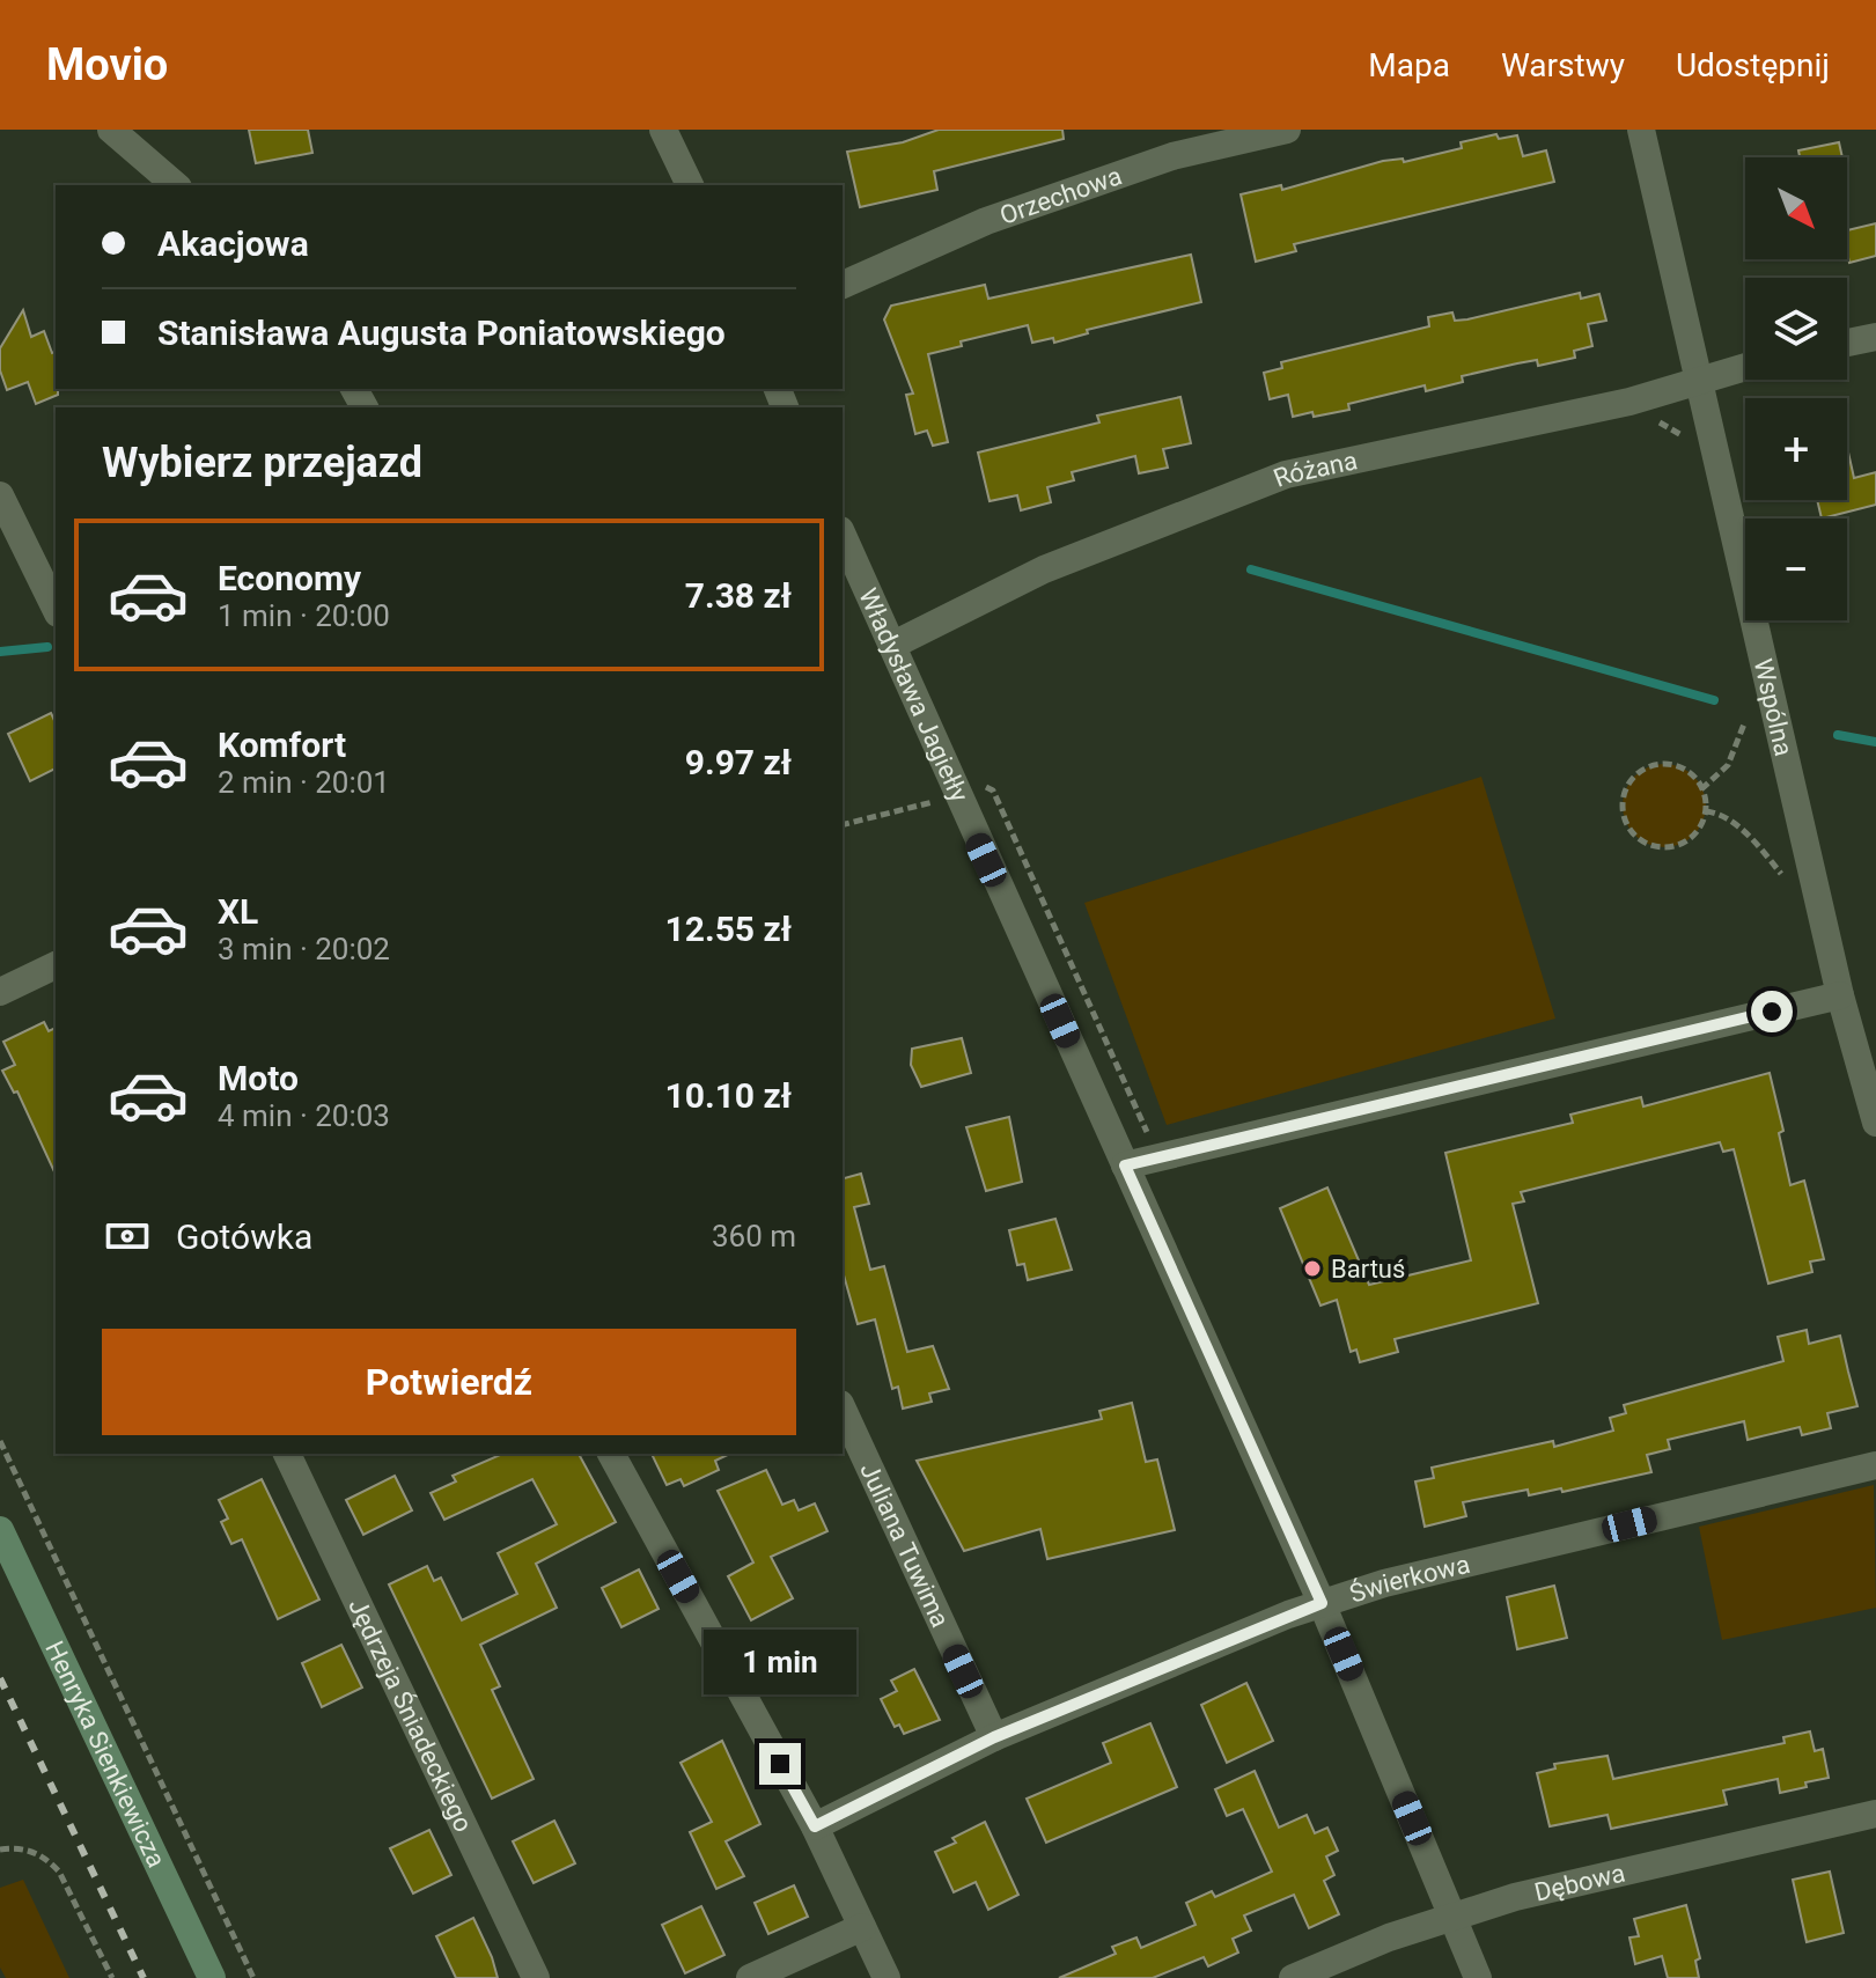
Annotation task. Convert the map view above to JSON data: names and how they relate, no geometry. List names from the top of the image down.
{
  "streets": {
    "main road": ["Henryka Sienkiewicza"],
    "street": [
      "Orzechowa",
      "Różana",
      "Władysława Jagiełły",
      "Wspólna",
      "Juliana Tuwima",
      "Świerkowa",
      "Jędrzeja Śniadeckiego",
      "Dębowa"
    ]
  },
  "crossings": [
    ["Różana", "Władysława Jagiełły"],
    ["Różana", "Wspólna"],
    ["Władysława Jagiełły", "Świerkowa"],
    ["Władysława Jagiełły", "Dębowa"],
    ["Juliana Tuwima", "Świerkowa"]
  ],
  "places": ["Bartuś"],
  "north": "bottom right",
  "page": {
    "header": "Movio",
    "nav": ["Mapa", "Warstwy", "Udostępnij"],
    "map_buttons": ["+", "−"],
    "banner": ["Akacjowa", "Stanisława Augusta Poniatowskiego"],
    "heading": "Wybierz przejazd",
    "list": [
      {
        "name": "Economy",
        "note": "1 min · 20:00",
        "value": "7.38 zł"
      },
      {
        "name": "Komfort",
        "note": "2 min · 20:01",
        "value": "9.97 zł"
      },
      {
        "name": "XL",
        "note": "3 min · 20:02",
        "value": "12.55 zł"
      },
      {
        "name": "Moto",
        "note": "4 min · 20:03",
        "value": "10.10 zł"
      }
    ],
    "pay": ["Gotówka", "360 m"],
    "buttons": "Potwierdź",
    "bubble": "1 min"
  }
}
